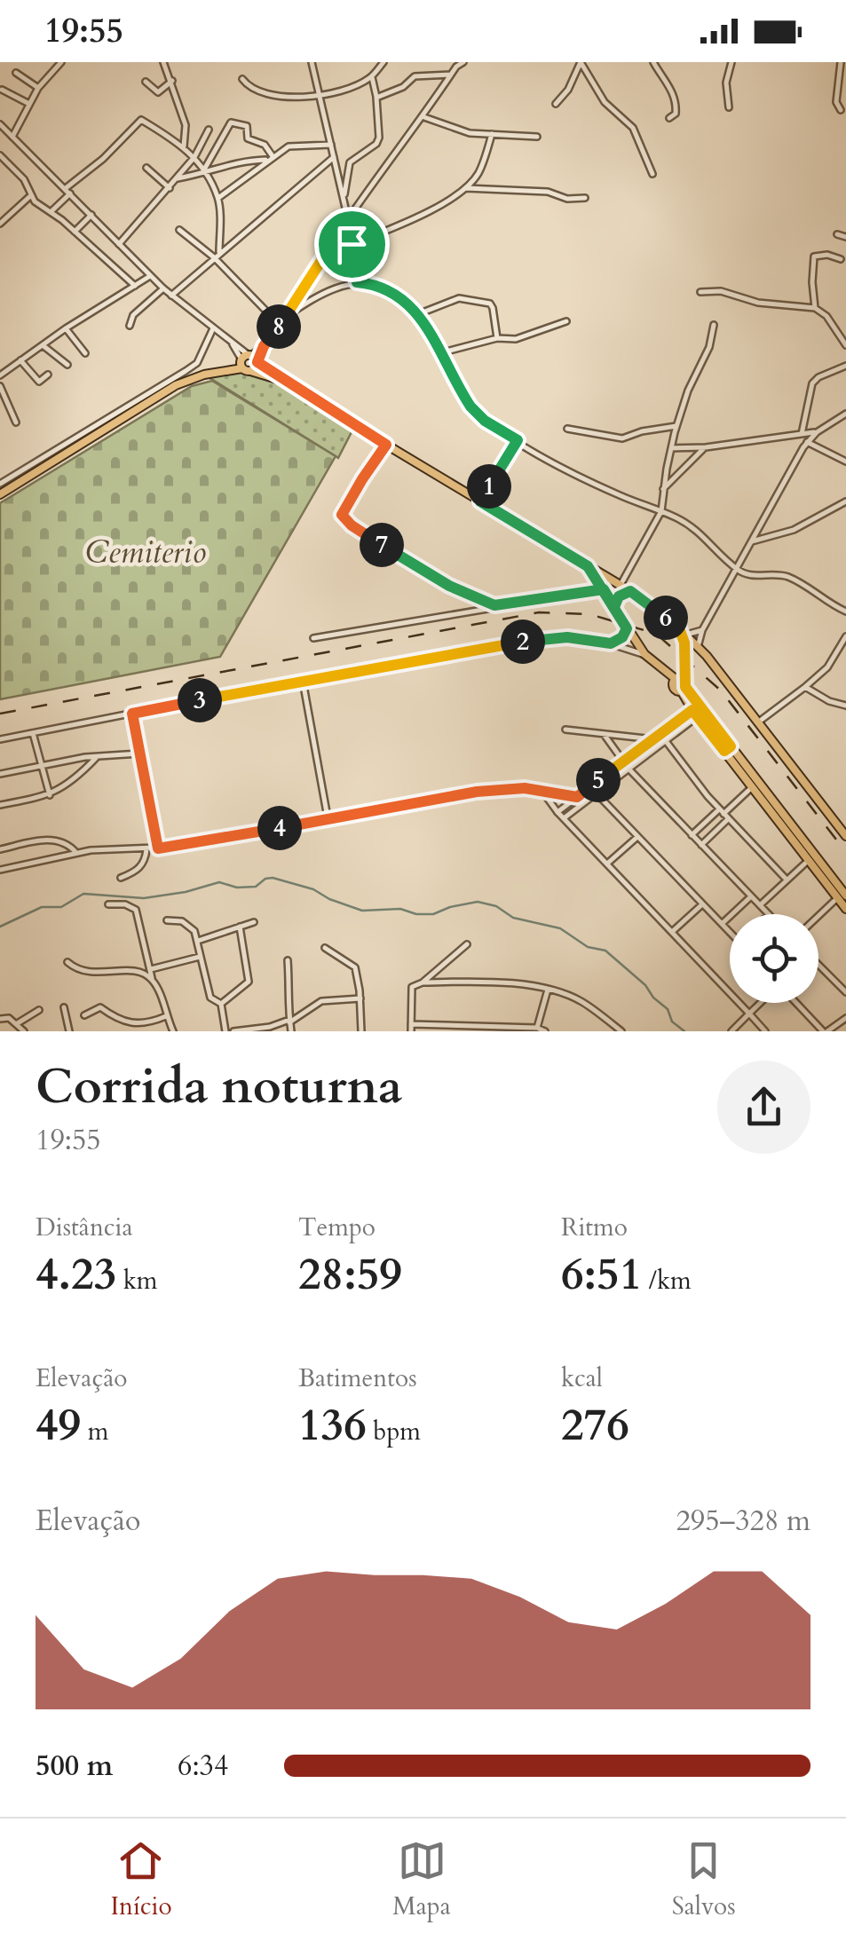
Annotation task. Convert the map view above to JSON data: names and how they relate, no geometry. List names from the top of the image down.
{
  "parks": ["Cemiterio"],
  "page": {
    "status": "19:55",
    "pins": [
      "8",
      "1",
      "7",
      "6",
      "2",
      "3",
      "5",
      "4"
    ],
    "heading": ["Corrida noturna", "19:55"],
    "stats": [
      ["Distância", "4.23 km"],
      ["Tempo", "28:59"],
      ["Ritmo", "6:51 /km"],
      ["Elevação", "49 m"],
      ["Batimentos", "136 bpm"],
      ["kcal", "276"]
    ],
    "chart": ["Elevação", "295–328 m"],
    "list": [
      {
        "name": "500 m",
        "note": "6:34"
      }
    ],
    "tabs": ["Início", "Mapa", "Salvos"]
  }
}
